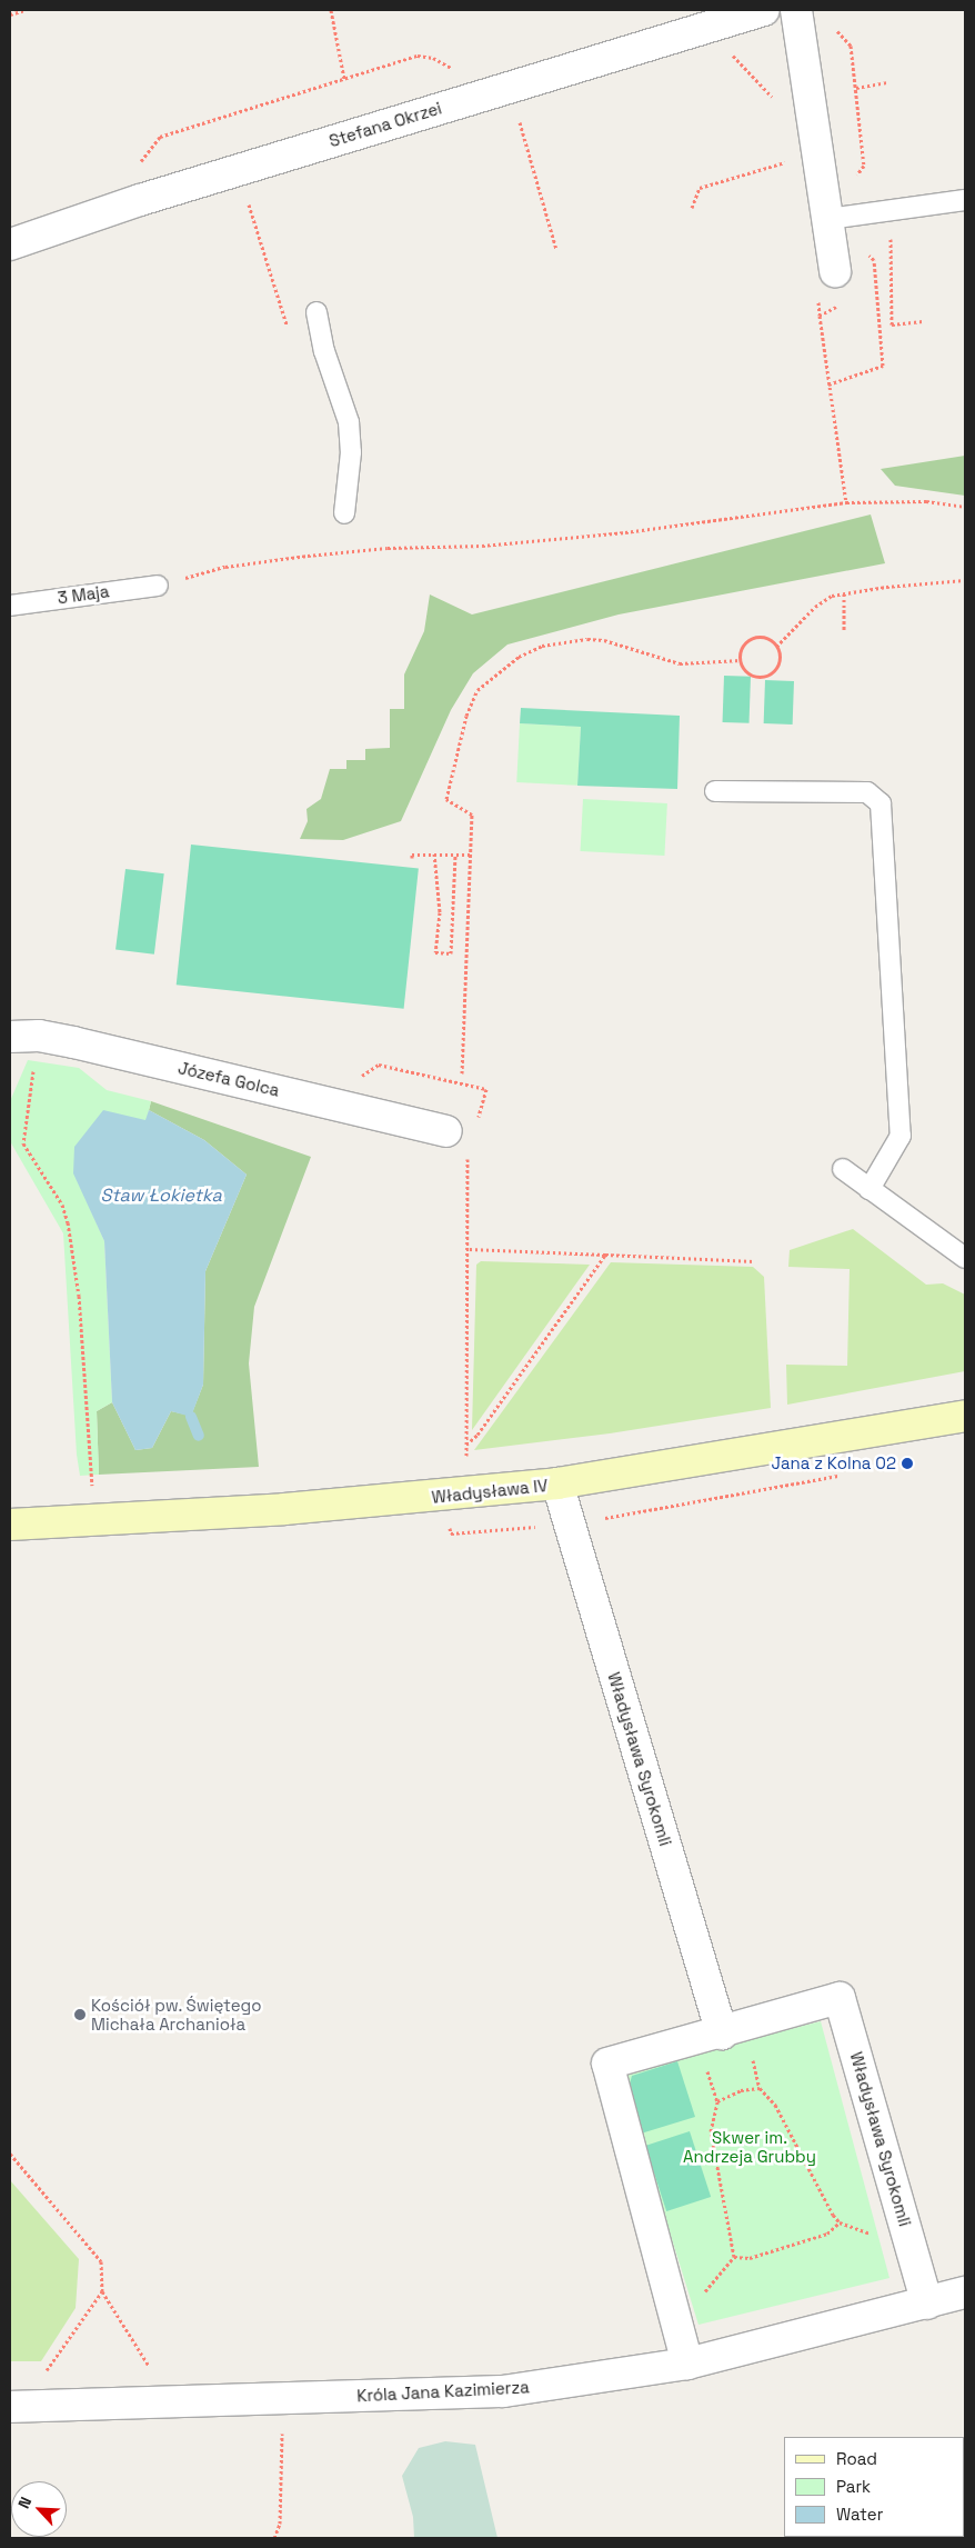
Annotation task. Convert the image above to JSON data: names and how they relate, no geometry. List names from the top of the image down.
{
  "streets": {
    "street": [
      "Stefana Okrzei",
      "Józefa Golca",
      "Władysława IV",
      "Władysława Syrokomli",
      "Króla Jana Kazimierza"
    ],
    "lane": ["3 Maja"]
  },
  "crossings": [
    ["Władysława IV", "Władysława Syrokomli"],
    ["Władysława Syrokomli", "Króla Jana Kazimierza"]
  ],
  "water": ["Staw Łokietka"],
  "parks": ["Skwer im. Andrzeja Grubby"],
  "places": ["Jana z Kolna 02", "Kościół pw. Świętego Michała Archanioła"],
  "legend": ["Road", "Park", "Water"],
  "north": "top left"
}
